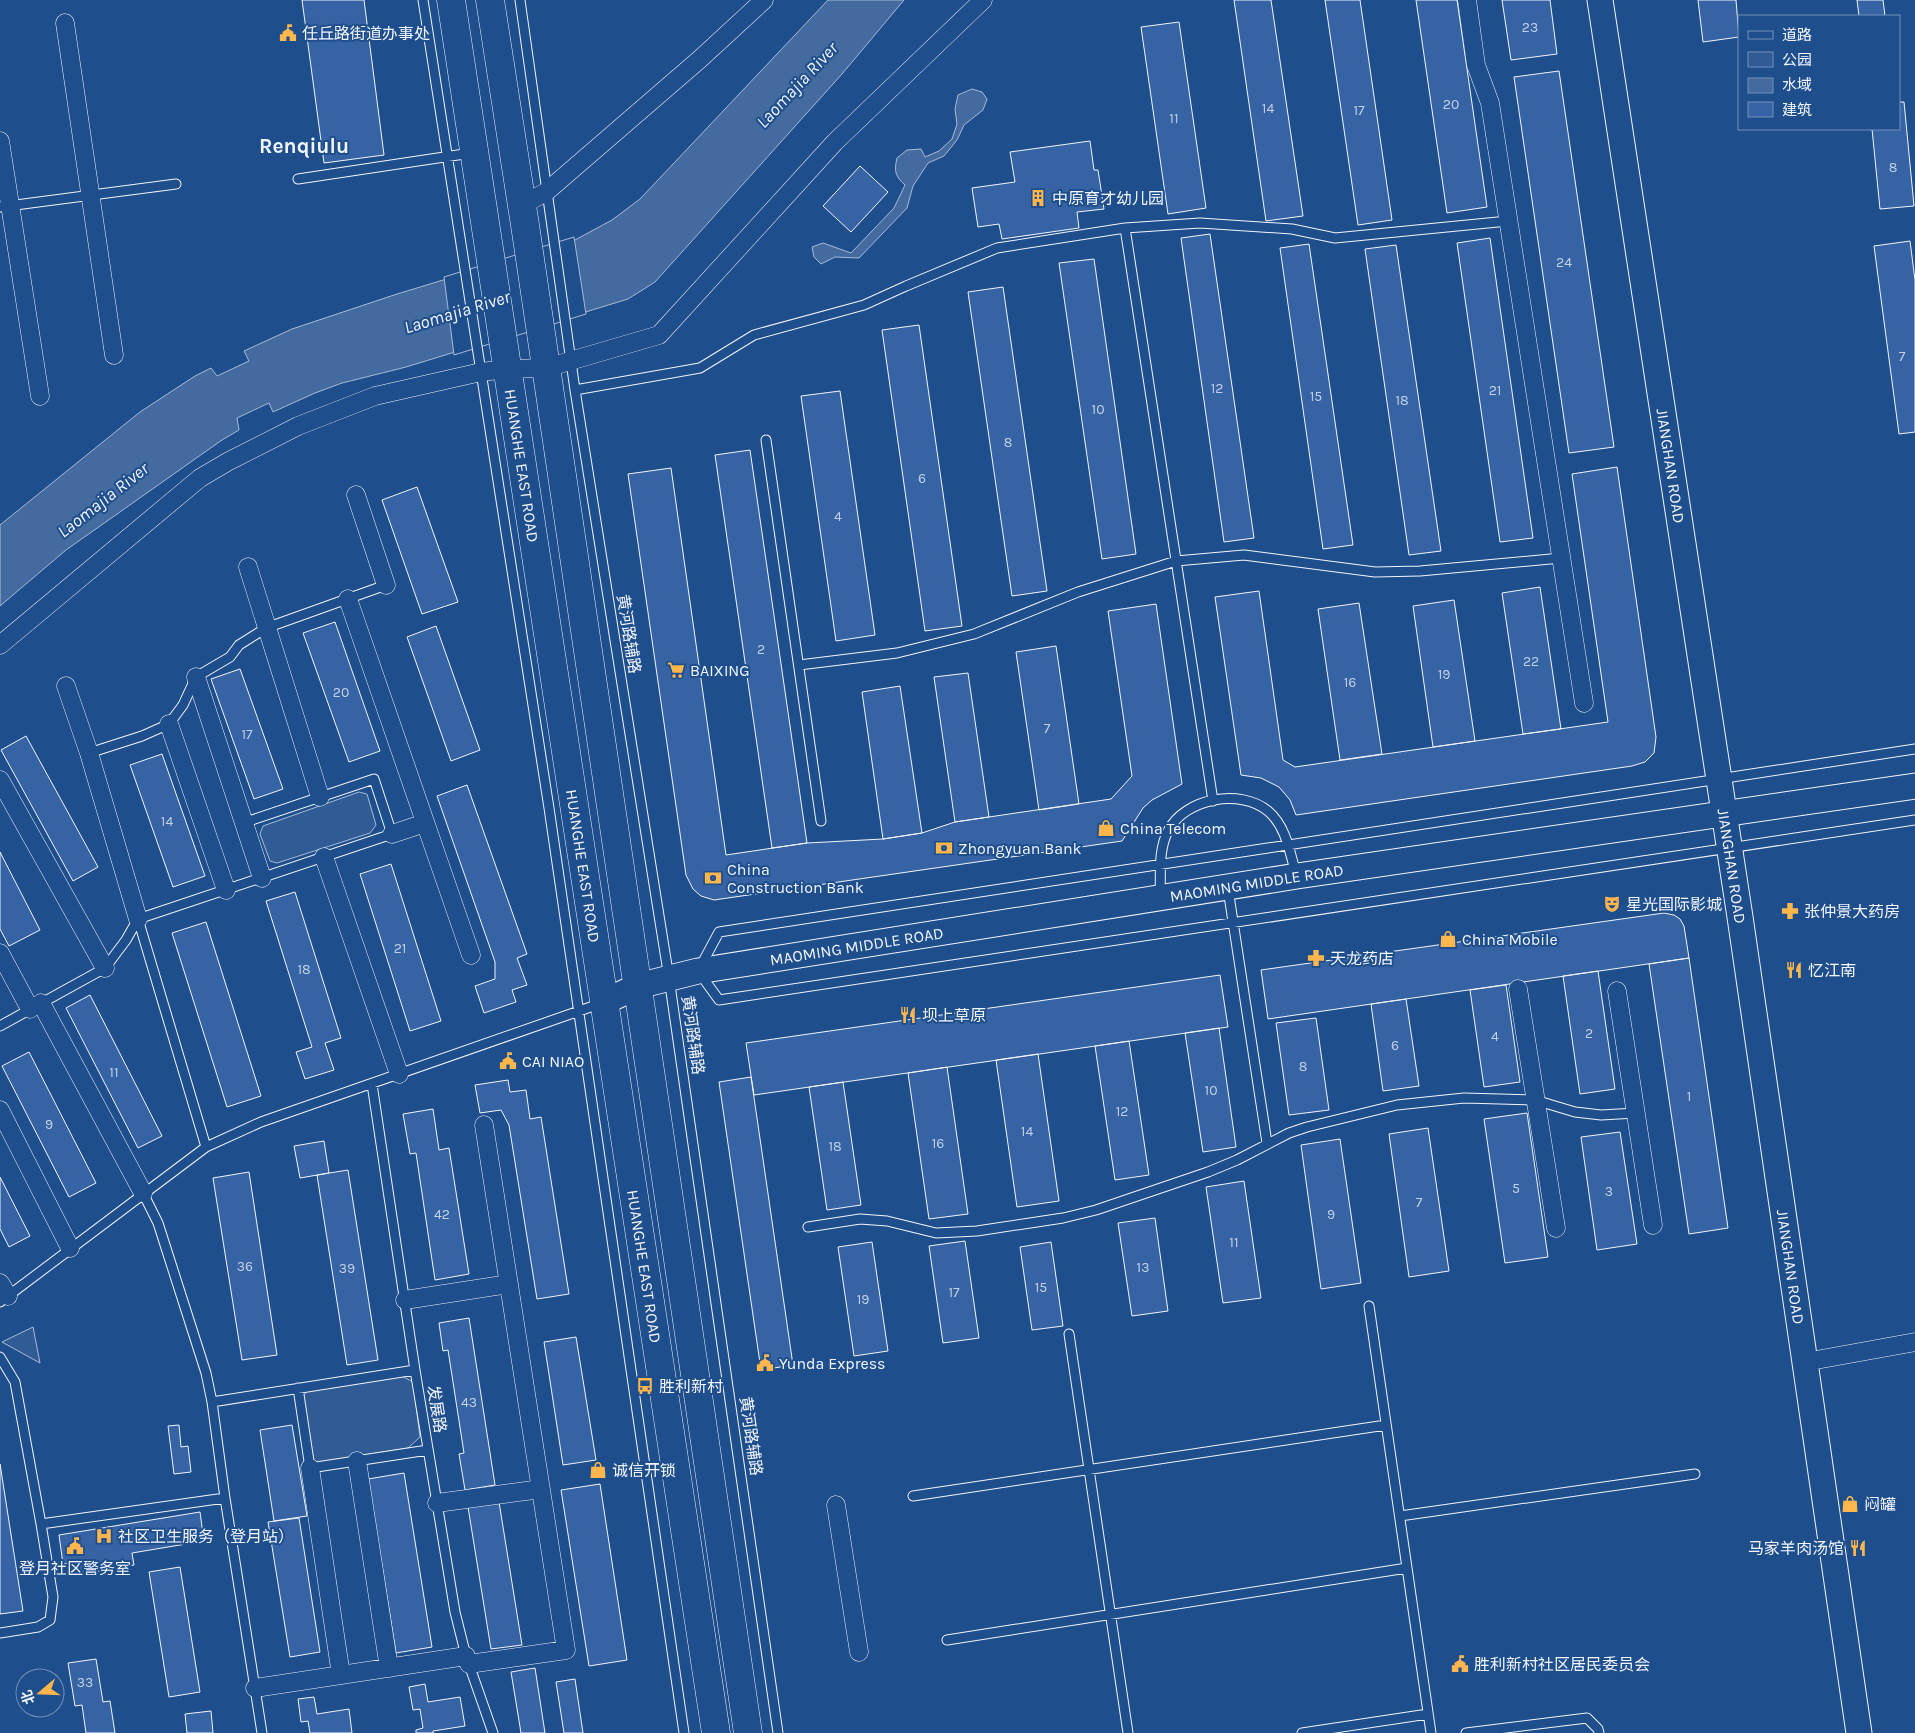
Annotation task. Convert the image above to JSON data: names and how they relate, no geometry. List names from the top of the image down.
{
  "streets": {
    "main road": ["HUANGHE EAST ROAD"],
    "street": ["JIANGHAN ROAD", "MAOMING MIDDLE ROAD"],
    "lane": ["黄河路辅路", "发展路"]
  },
  "crossings": [
    ["HUANGHE EAST ROAD", "黄河路辅路"],
    ["HUANGHE EAST ROAD", "MAOMING MIDDLE ROAD"],
    ["JIANGHAN ROAD", "MAOMING MIDDLE ROAD"],
    ["黄河路辅路", "MAOMING MIDDLE ROAD"]
  ],
  "districts": ["Renqiulu"],
  "water": ["Laomajia River"],
  "places": {
    "public building": [
      "任丘路街道办事处",
      "CAI NIAO",
      "Yunda Express",
      "登月社区警务室",
      "胜利新村社区居民委员会"
    ],
    "building": ["中原育才幼儿园"],
    "supermarket": ["BAIXING"],
    "shop": [
      "China Telecom",
      "China Mobile",
      "诚信开锁",
      "闷罐"
    ],
    "bank": ["Zhongyuan Bank", "China Construction Bank"],
    "theatre": ["星光国际影城"],
    "pharmacy": ["张仲景大药房", "天龙药店"],
    "restaurant": ["忆江南", "坝上草原", "马家羊肉汤馆"],
    "bus stop": ["胜利新村"],
    "hospital": ["社区卫生服务（登月站）"]
  },
  "house_numbers": [
    "23",
    "20",
    "14",
    "17",
    "11",
    "8",
    "24",
    "7",
    "12",
    "21",
    "15",
    "18",
    "10",
    "8",
    "6",
    "4",
    "2",
    "22",
    "19",
    "16",
    "20",
    "7",
    "17",
    "14",
    "21",
    "18",
    "2",
    "4",
    "6",
    "8",
    "11",
    "10",
    "1",
    "12",
    "9",
    "14",
    "16",
    "18",
    "5",
    "3",
    "7",
    "42",
    "9",
    "11",
    "36",
    "13",
    "39",
    "15",
    "17",
    "19",
    "43",
    "33"
  ],
  "legend": [
    "道路",
    "公园",
    "水域",
    "建筑"
  ],
  "north": "left"
}
